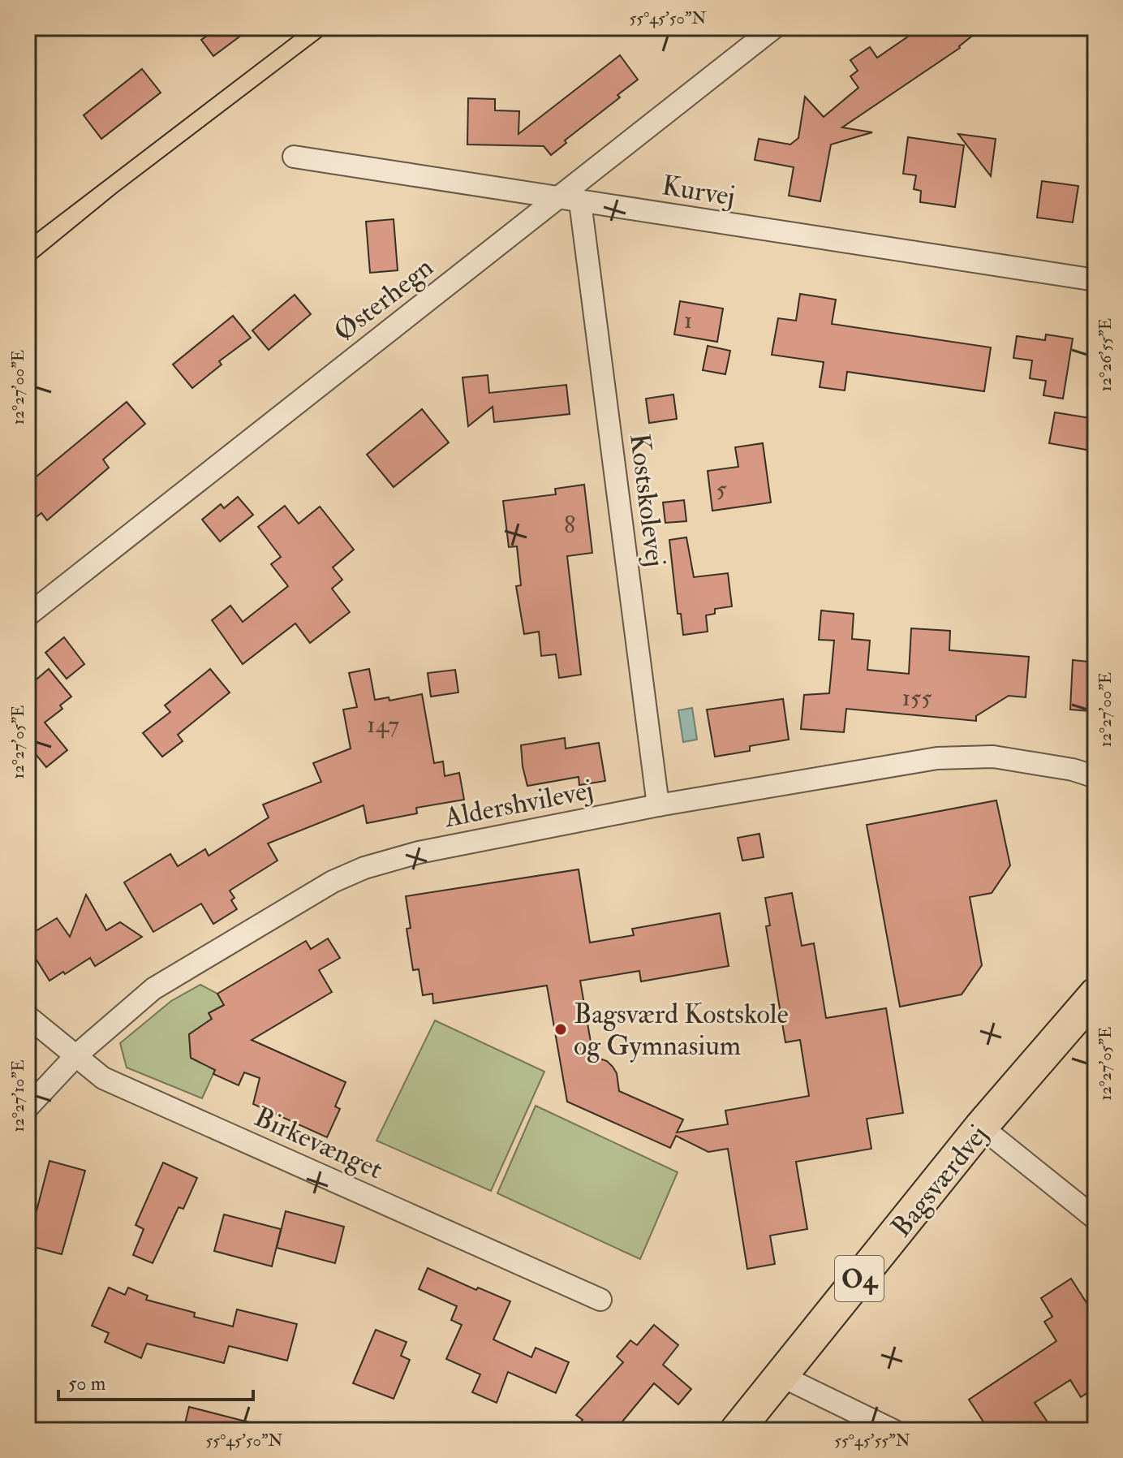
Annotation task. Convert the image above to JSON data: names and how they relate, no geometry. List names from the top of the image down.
{
  "streets": {
    "main road": ["Bagsværdvej", "O4"],
    "street": [
      "Kurvej",
      "Østerhegn",
      "Kostskolevej",
      "Aldershvilevej",
      "Birkevænget"
    ]
  },
  "crossings": [
    ["Kurvej", "Østerhegn"],
    ["Kurvej", "Kostskolevej"],
    ["Kostskolevej", "Aldershvilevej"],
    ["Aldershvilevej", "Birkevænget"]
  ],
  "places": ["Bagsværd Kostskole og Gymnasium"],
  "house_numbers": [
    "1",
    "5",
    "8",
    "155",
    "147"
  ],
  "scale_bar": "50 m",
  "coordinates": [
    "55°45'50\"N",
    "12°26'55\"E",
    "12°27'00\"E",
    "12°27'05\"E",
    "12°27'10\"E",
    "55°45'55\"N"
  ]
}
